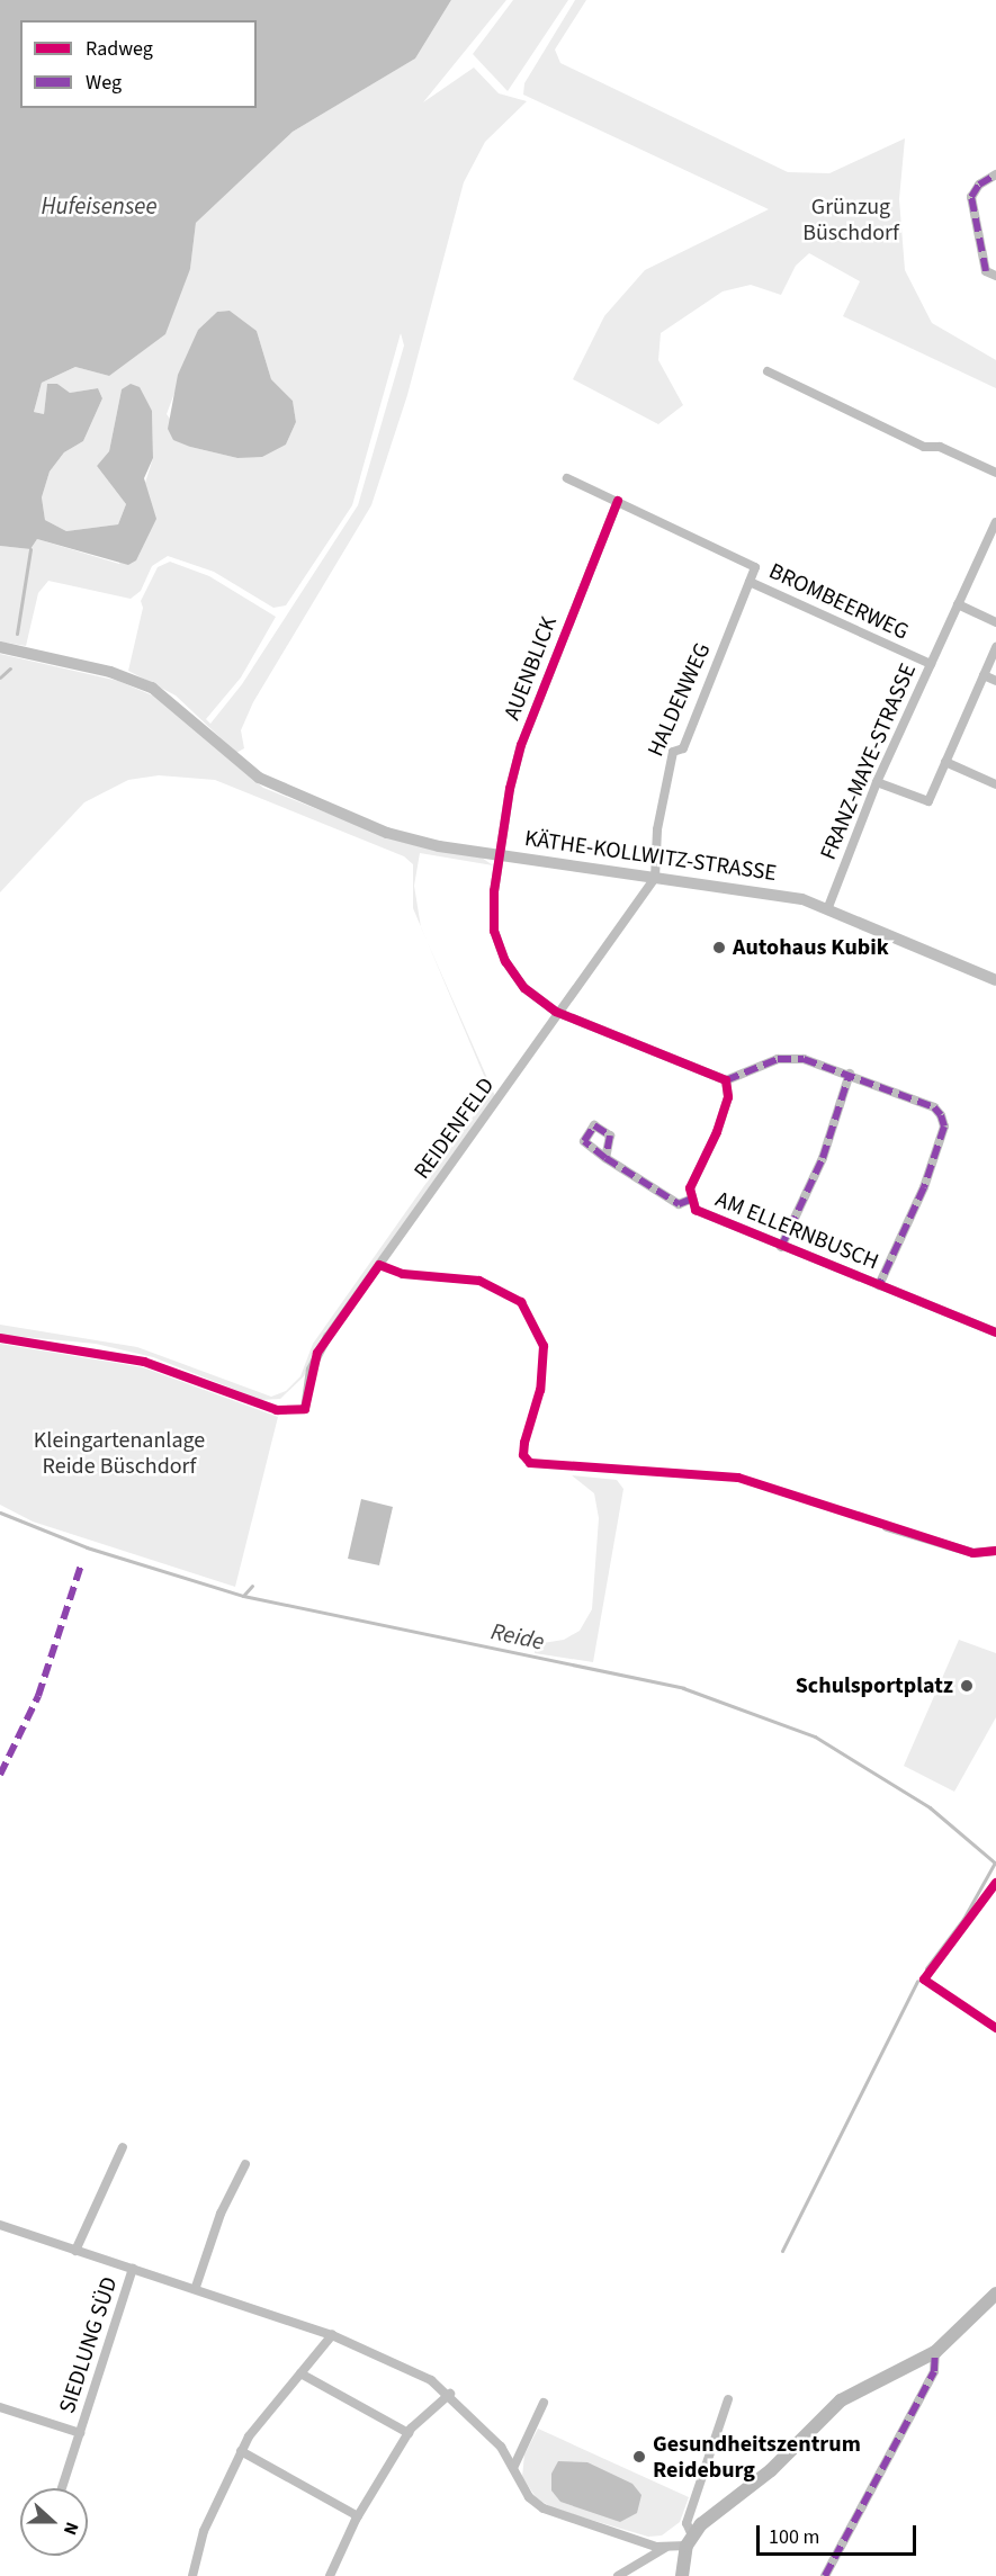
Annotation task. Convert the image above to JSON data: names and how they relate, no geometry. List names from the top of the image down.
{
  "streets": {
    "street": [
      "BROMBEERWEG",
      "AUENBLICK",
      "HALDENWEG",
      "FRANZ-MAYE-STRASSE",
      "KÄTHE-KOLLWITZ-STRASSE",
      "REIDENFELD",
      "AM ELLERNBUSCH",
      "SIEDLUNG SÜD"
    ]
  },
  "crossings": [
    ["BROMBEERWEG", "AUENBLICK"],
    ["BROMBEERWEG", "HALDENWEG"],
    ["BROMBEERWEG", "FRANZ-MAYE-STRASSE"],
    ["AUENBLICK", "KÄTHE-KOLLWITZ-STRASSE"],
    ["AUENBLICK", "REIDENFELD"],
    ["HALDENWEG", "KÄTHE-KOLLWITZ-STRASSE"],
    ["HALDENWEG", "REIDENFELD"],
    ["FRANZ-MAYE-STRASSE", "KÄTHE-KOLLWITZ-STRASSE"],
    ["KÄTHE-KOLLWITZ-STRASSE", "REIDENFELD"]
  ],
  "water": ["Hufeisensee", "Reide"],
  "parks": ["Grünzug Büschdorf", "Kleingartenanlage Reide Büschdorf"],
  "places": ["Autohaus Kubik", "Schulsportplatz", "Gesundheitszentrum Reideburg"],
  "legend": ["Radweg", "Weg"],
  "scale_bar": "100 m",
  "north": "right"
}
